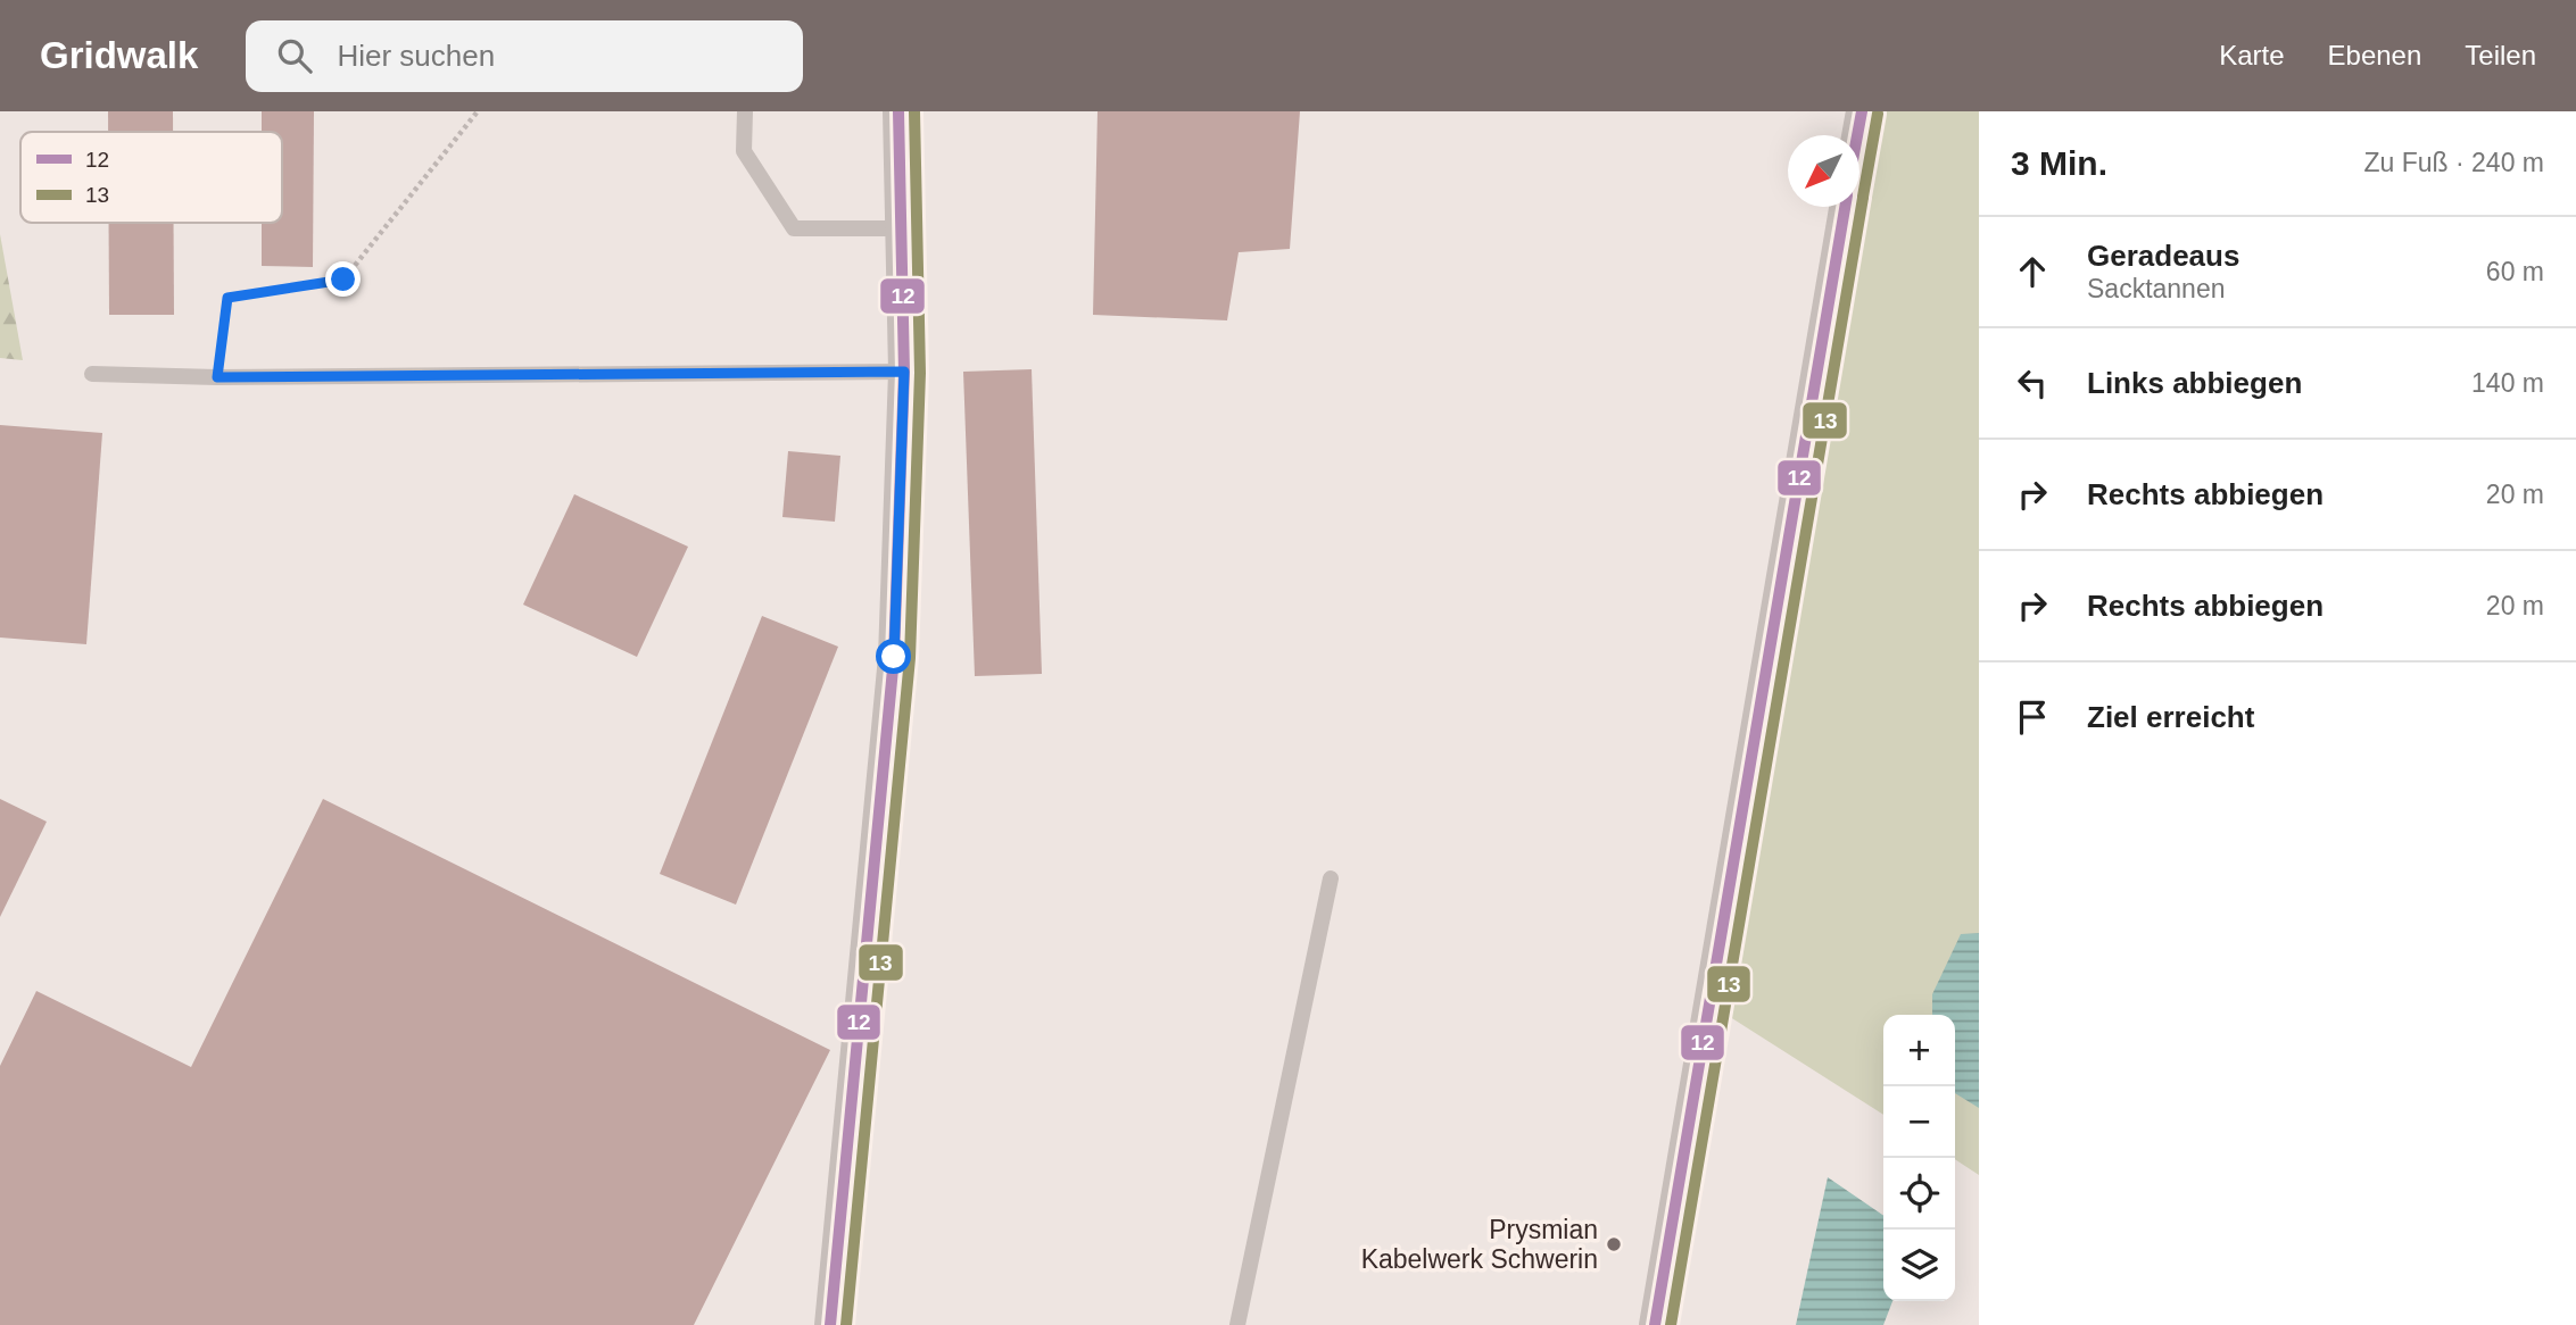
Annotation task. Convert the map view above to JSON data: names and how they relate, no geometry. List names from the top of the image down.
{
  "places": ["Prysmian Kabelwerk Schwerin"],
  "lines": ["transit line 12", "transit line 13"],
  "legend": ["12", "13"],
  "north": "bottom left",
  "page": {
    "header": "Gridwalk",
    "search": "Hier suchen",
    "nav": ["Karte", "Ebenen", "Teilen"],
    "heading": ["3 Min.", "Zu Fuß · 240 m"],
    "list": [
      ["Geradeaus", "Sacktannen", "60 m"],
      ["Links abbiegen", "140 m"],
      ["Rechts abbiegen", "20 m"],
      ["Rechts abbiegen", "20 m"],
      "Ziel erreicht"
    ],
    "map_buttons": ["+", "−"]
  }
}
